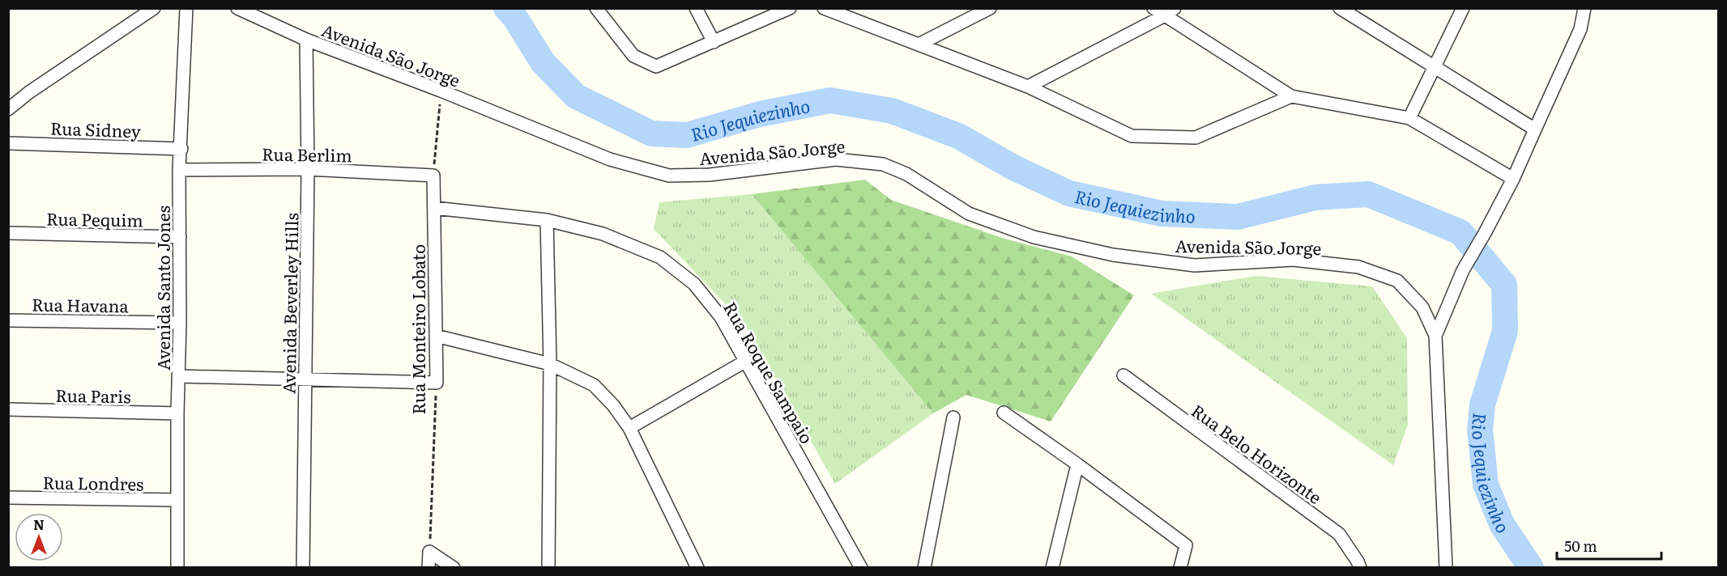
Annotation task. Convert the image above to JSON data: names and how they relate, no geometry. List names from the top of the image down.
{
  "streets": {
    "street": [
      "Avenida São Jorge",
      "Rua Sidney",
      "Rua Berlim",
      "Rua Pequim",
      "Avenida Santo Jones",
      "Avenida Beverley Hills",
      "Rua Havana",
      "Rua Monteiro Lobato",
      "Rua Roque Sampaio",
      "Rua Paris",
      "Rua Belo Horizonte",
      "Rua Londres"
    ]
  },
  "crossings": [
    ["Avenida São Jorge", "Avenida Beverley Hills"],
    ["Rua Sidney", "Avenida Santo Jones"],
    ["Rua Berlim", "Avenida Santo Jones"],
    ["Rua Berlim", "Avenida Beverley Hills"],
    ["Rua Berlim", "Rua Monteiro Lobato"],
    ["Rua Pequim", "Avenida Santo Jones"],
    ["Avenida Santo Jones", "Rua Havana"],
    ["Avenida Santo Jones", "Rua Paris"],
    ["Avenida Santo Jones", "Rua Londres"],
    ["Rua Monteiro Lobato", "Rua Roque Sampaio"]
  ],
  "water": ["Rio Jequiezinho"],
  "scale_bar": "50 m",
  "north": "top"
}
